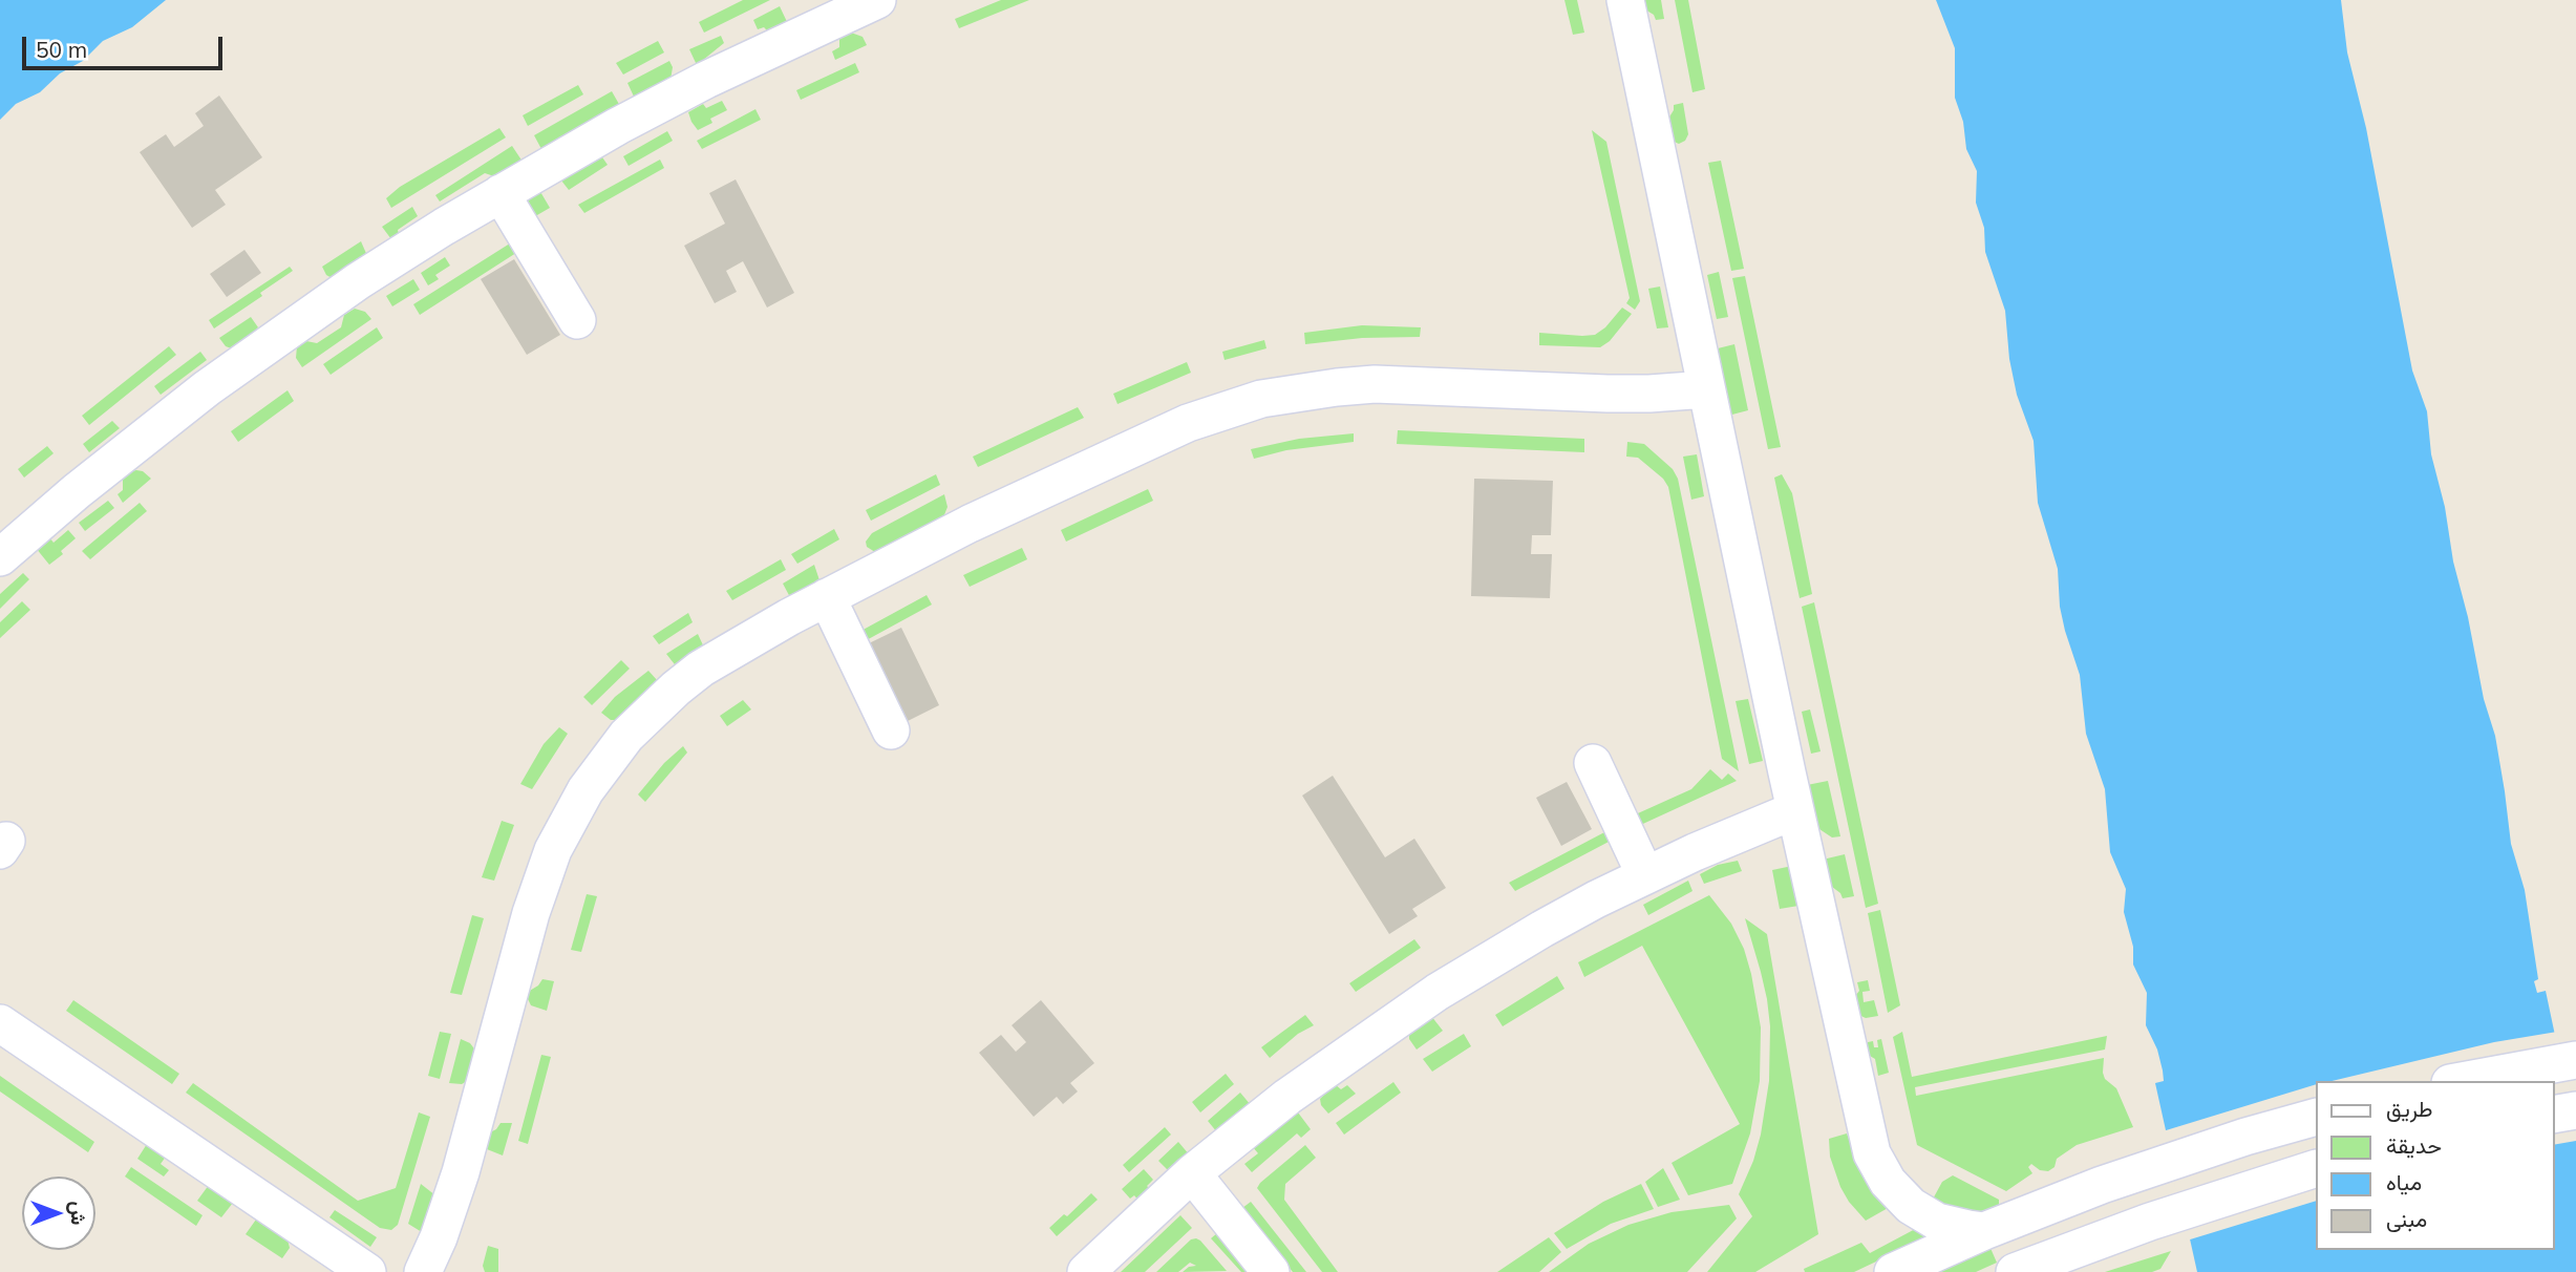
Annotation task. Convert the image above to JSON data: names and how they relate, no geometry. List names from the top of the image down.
{
  "legend": [
    "طريق",
    "حديقة",
    "مياه",
    "مبنى"
  ],
  "scale_bar": "50 m",
  "north": "right"
}
